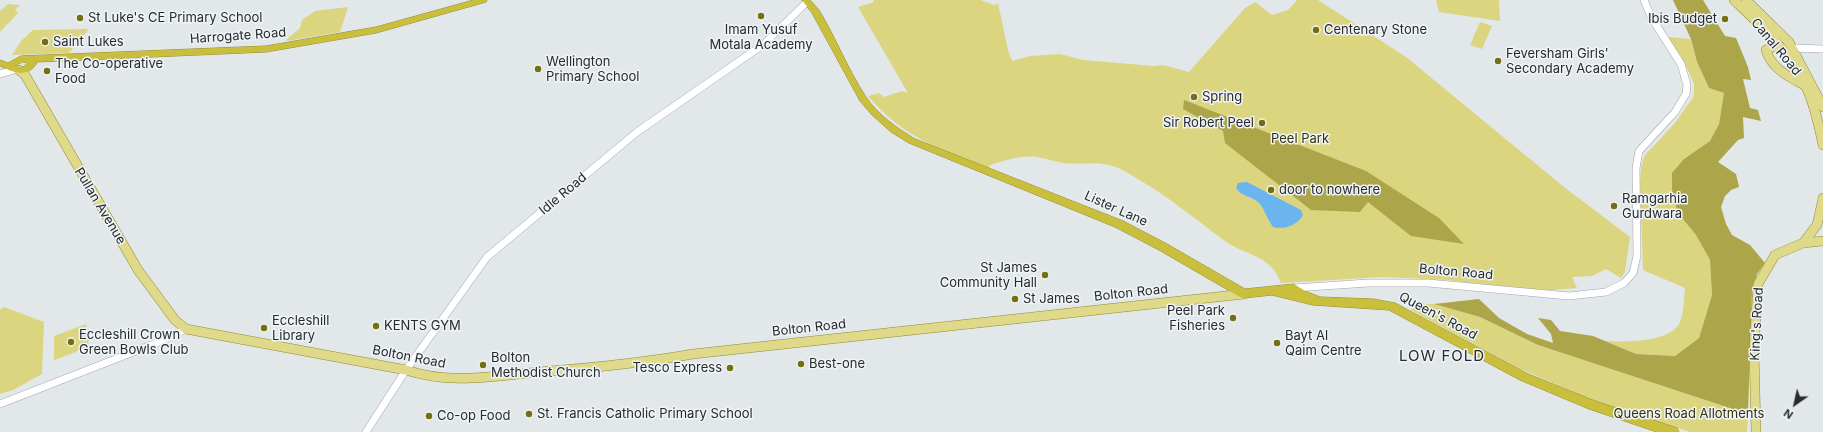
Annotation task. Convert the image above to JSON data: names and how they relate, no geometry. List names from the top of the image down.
{
  "streets": {
    "highway": [
      "Harrogate Road",
      "Lister Lane",
      "Bolton Road",
      "Queen's Road"
    ],
    "main road": ["Canal Road", "Pullan Avenue", "King's Road"],
    "street": ["Idle Road"]
  },
  "crossings": [
    ["Harrogate Road", "Pullan Avenue"],
    ["Idle Road", "Lister Lane"],
    ["Idle Road", "Bolton Road"],
    ["Pullan Avenue", "Bolton Road"],
    ["Lister Lane", "Bolton Road"],
    ["Lister Lane", "Queen's Road"],
    ["Bolton Road", "Queen's Road"]
  ],
  "districts": ["LOW FOLD"],
  "parks": ["Peel Park", "Queens Road Allotments"],
  "places": [
    "Imam Yusuf Motala Academy",
    "St Luke's CE Primary School",
    "Ibis Budget",
    "Centenary Stone",
    "Saint Lukes",
    "Feversham Girls' Secondary Academy",
    "Wellington Primary School",
    "The Co-operative Food",
    "Spring",
    "Sir Robert Peel",
    "door to nowhere",
    "Ramgarhia Gurdwara",
    "St James Community Hall",
    "St James",
    "Peel Park Fisheries",
    "KENTS GYM",
    "Eccleshill Library",
    "Eccleshill Crown Green Bowls Club",
    "Bayt Al Qaim Centre",
    "Best-one",
    "Bolton Methodist Church",
    "Tesco Express",
    "St. Francis Catholic Primary School",
    "Co-op Food"
  ],
  "north": "bottom left"
}
